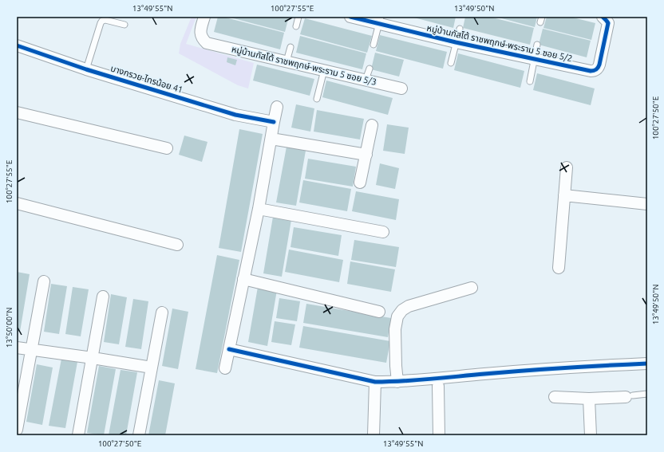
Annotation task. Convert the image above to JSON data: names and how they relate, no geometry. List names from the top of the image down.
{
  "streets": {
    "street": ["หมู่บ้านกัสโต้ ราชพฤกษ์-พระราม 5 ซอย 5/2", "หมู่บ้านกัสโต้ ราชพฤกษ์-พระราม 5 ซอย 5/3", "บางกรวย-ไทรน้อย 41"]
  },
  "coordinates": [
    "13°49'55\"N",
    "100°27'55\"E",
    "13°49'50\"N",
    "100°27'50\"E",
    "13°50'00\"N"
  ]
}
